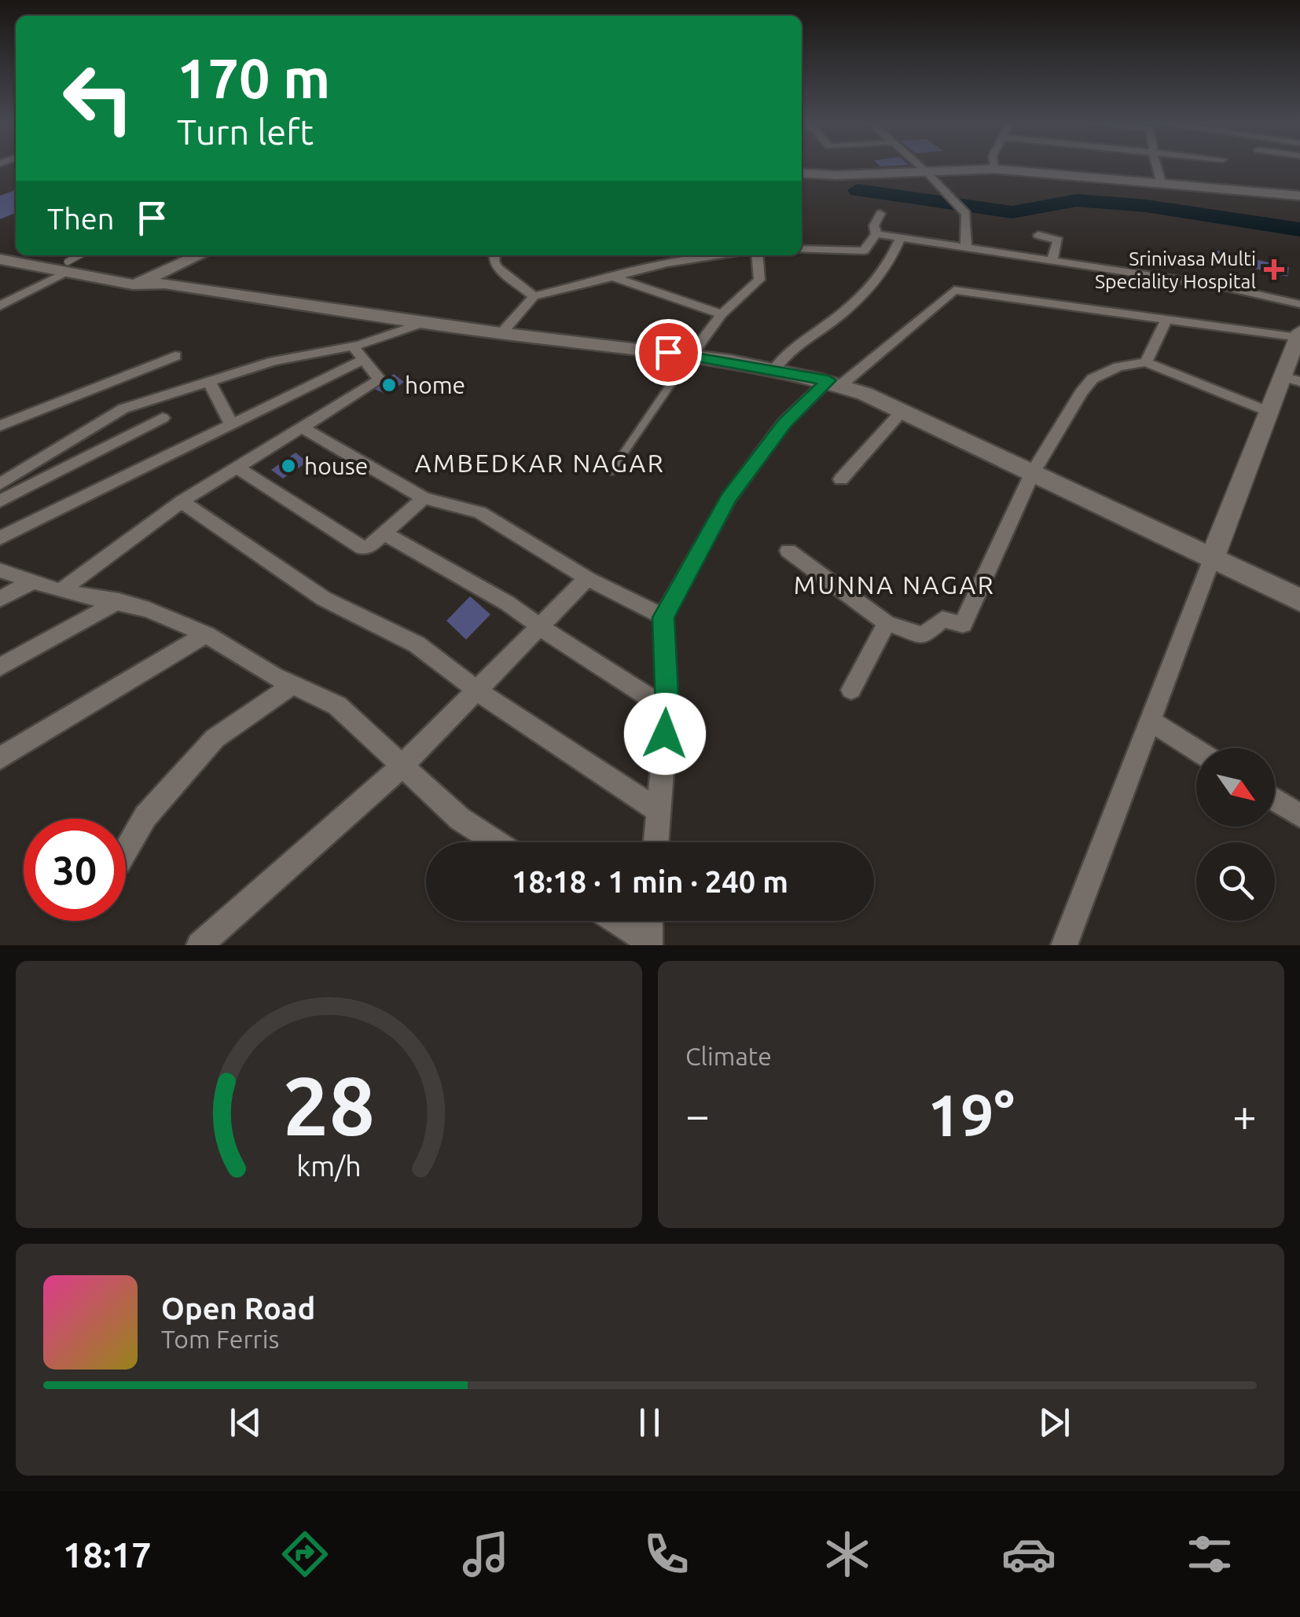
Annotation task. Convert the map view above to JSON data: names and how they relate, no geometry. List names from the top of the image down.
{
  "districts": ["AMBEDKAR NAGAR", "MUNNA NAGAR"],
  "places": {
    "health": ["Srinivasa Multi Speciality Hospital"],
    "other": ["home", "house"]
  },
  "north": "bottom right",
  "page": {
    "turn": ["170 m", "Turn left"],
    "then": "Then",
    "limit": "30",
    "trip": "18:18 · 1 min · 240 m",
    "tile": "Climate",
    "heat": ["−", "19°", "+"],
    "song": ["Open Road", "Tom Ferris"],
    "tabs": "18:17",
    "gauge": ["28", "km/h"]
  }
}
